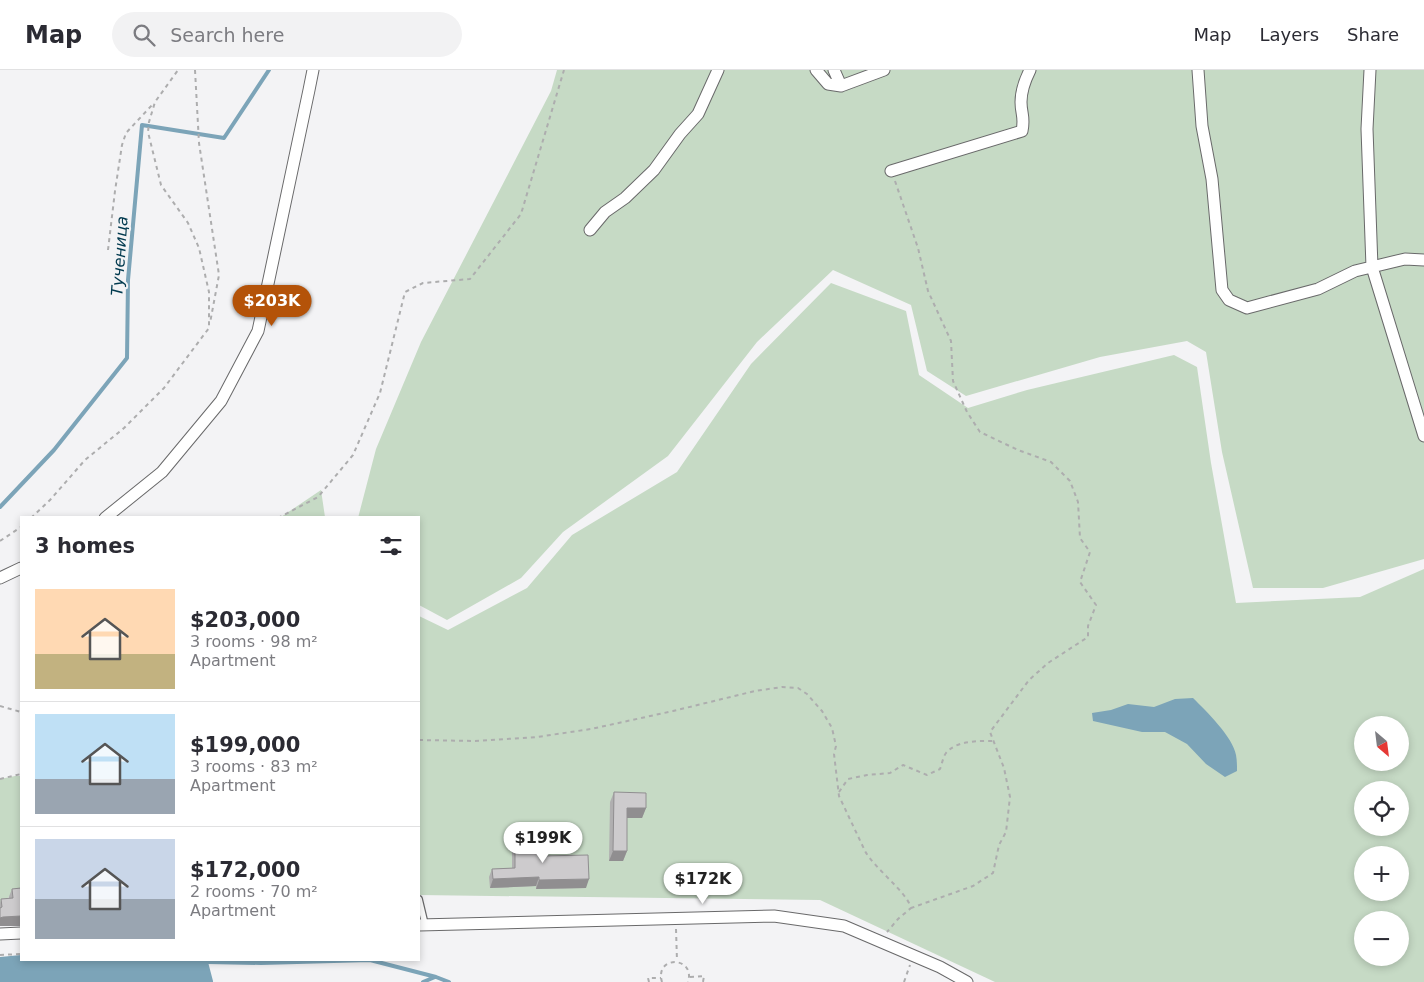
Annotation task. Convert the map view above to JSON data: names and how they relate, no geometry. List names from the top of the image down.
{
  "water": ["Тученица"],
  "north": "bottom right",
  "page": {
    "header": "Map",
    "search": "Search here",
    "nav": ["Map", "Layers", "Share"],
    "price": ["$203K", "$199K", "$172K"],
    "heading": "3 homes",
    "list": [
      {
        "name": "$203,000",
        "note": "3 rooms · 98 m² · Apartment"
      },
      {
        "name": "$199,000",
        "note": "3 rooms · 83 m² · Apartment"
      },
      {
        "name": "$172,000",
        "note": "2 rooms · 70 m² · Apartment"
      }
    ],
    "map_buttons": ["+", "−"]
  }
}
